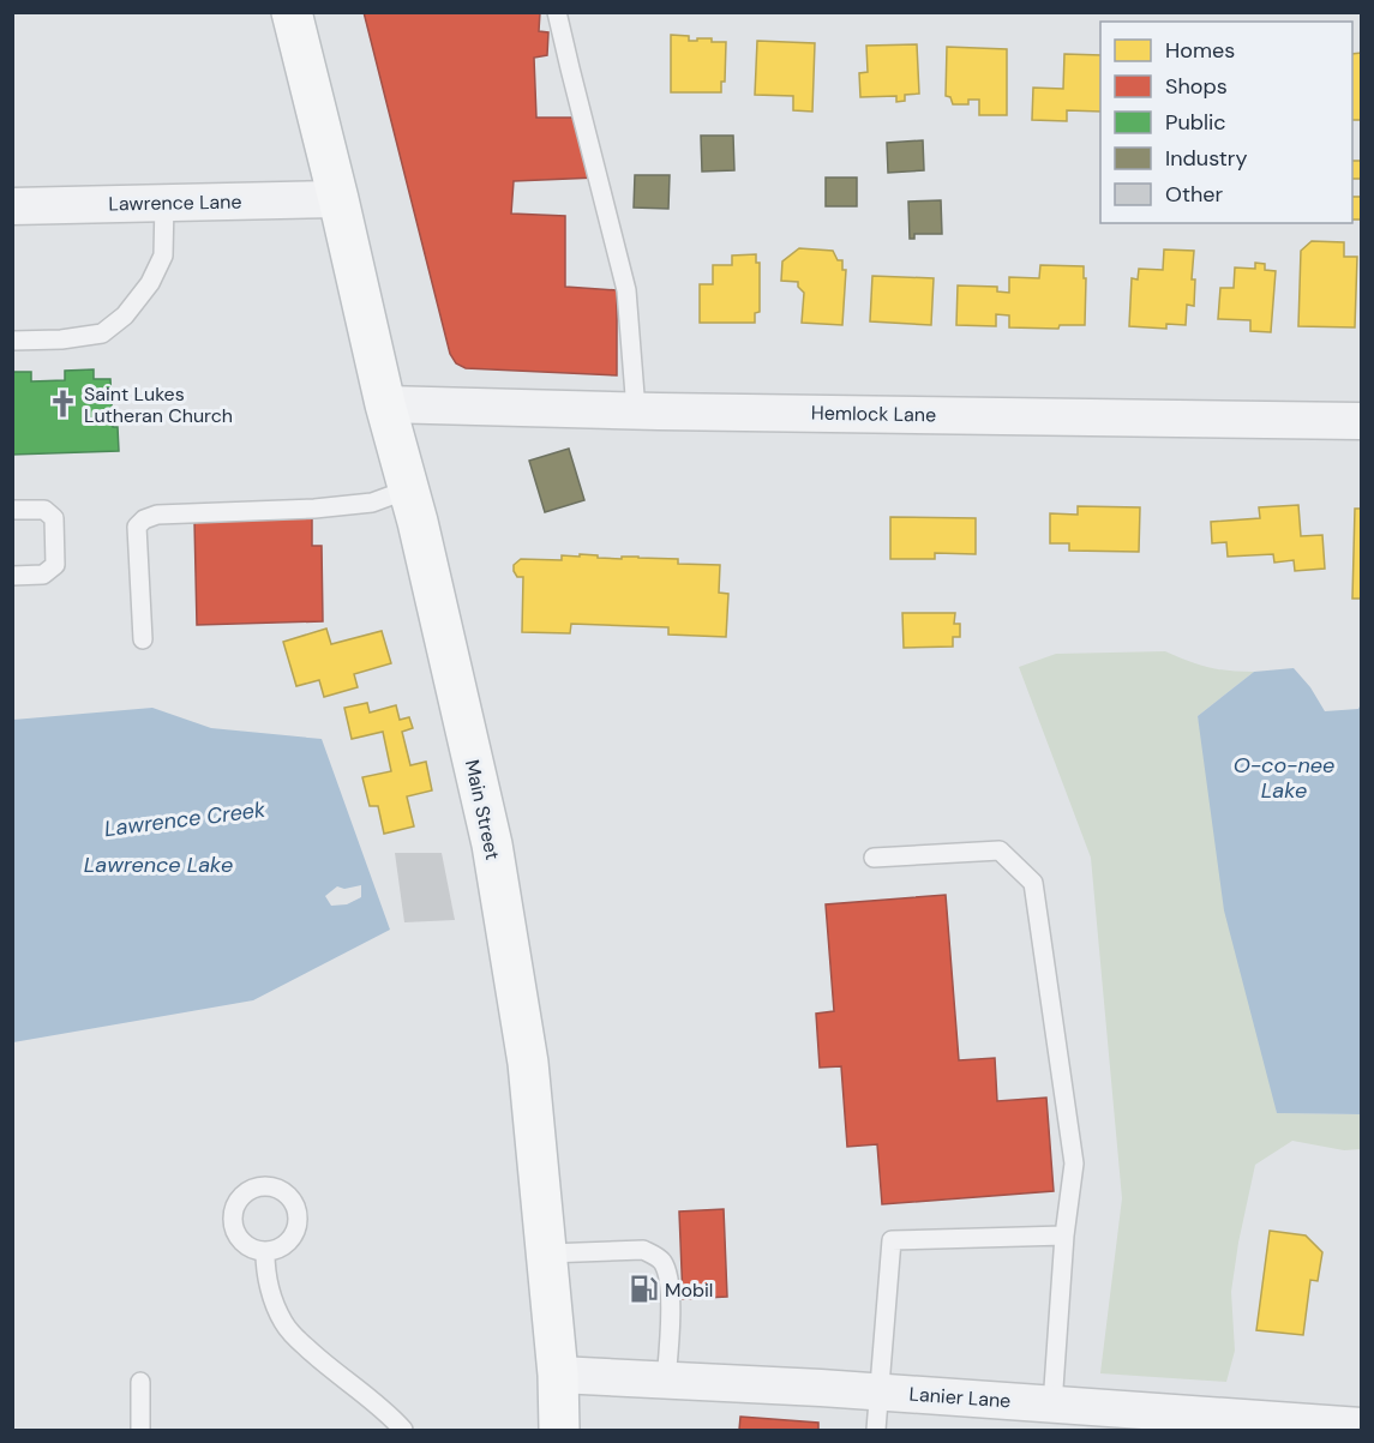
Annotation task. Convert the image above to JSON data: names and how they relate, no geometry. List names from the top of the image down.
{
  "streets": {
    "main road": ["Main Street"],
    "street": ["Lawrence Lane", "Hemlock Lane", "Lanier Lane"]
  },
  "crossings": [
    ["Lawrence Lane", "Main Street"],
    ["Hemlock Lane", "Main Street"],
    ["Main Street", "Lanier Lane"]
  ],
  "water": ["O-co-nee Lake", "Lawrence Creek", "Lawrence Lake"],
  "places": {
    "church": ["Saint Lukes Lutheran Church"],
    "fuel station": ["Mobil"]
  },
  "legend": [
    "Homes",
    "Shops",
    "Public",
    "Industry",
    "Other"
  ]
}
